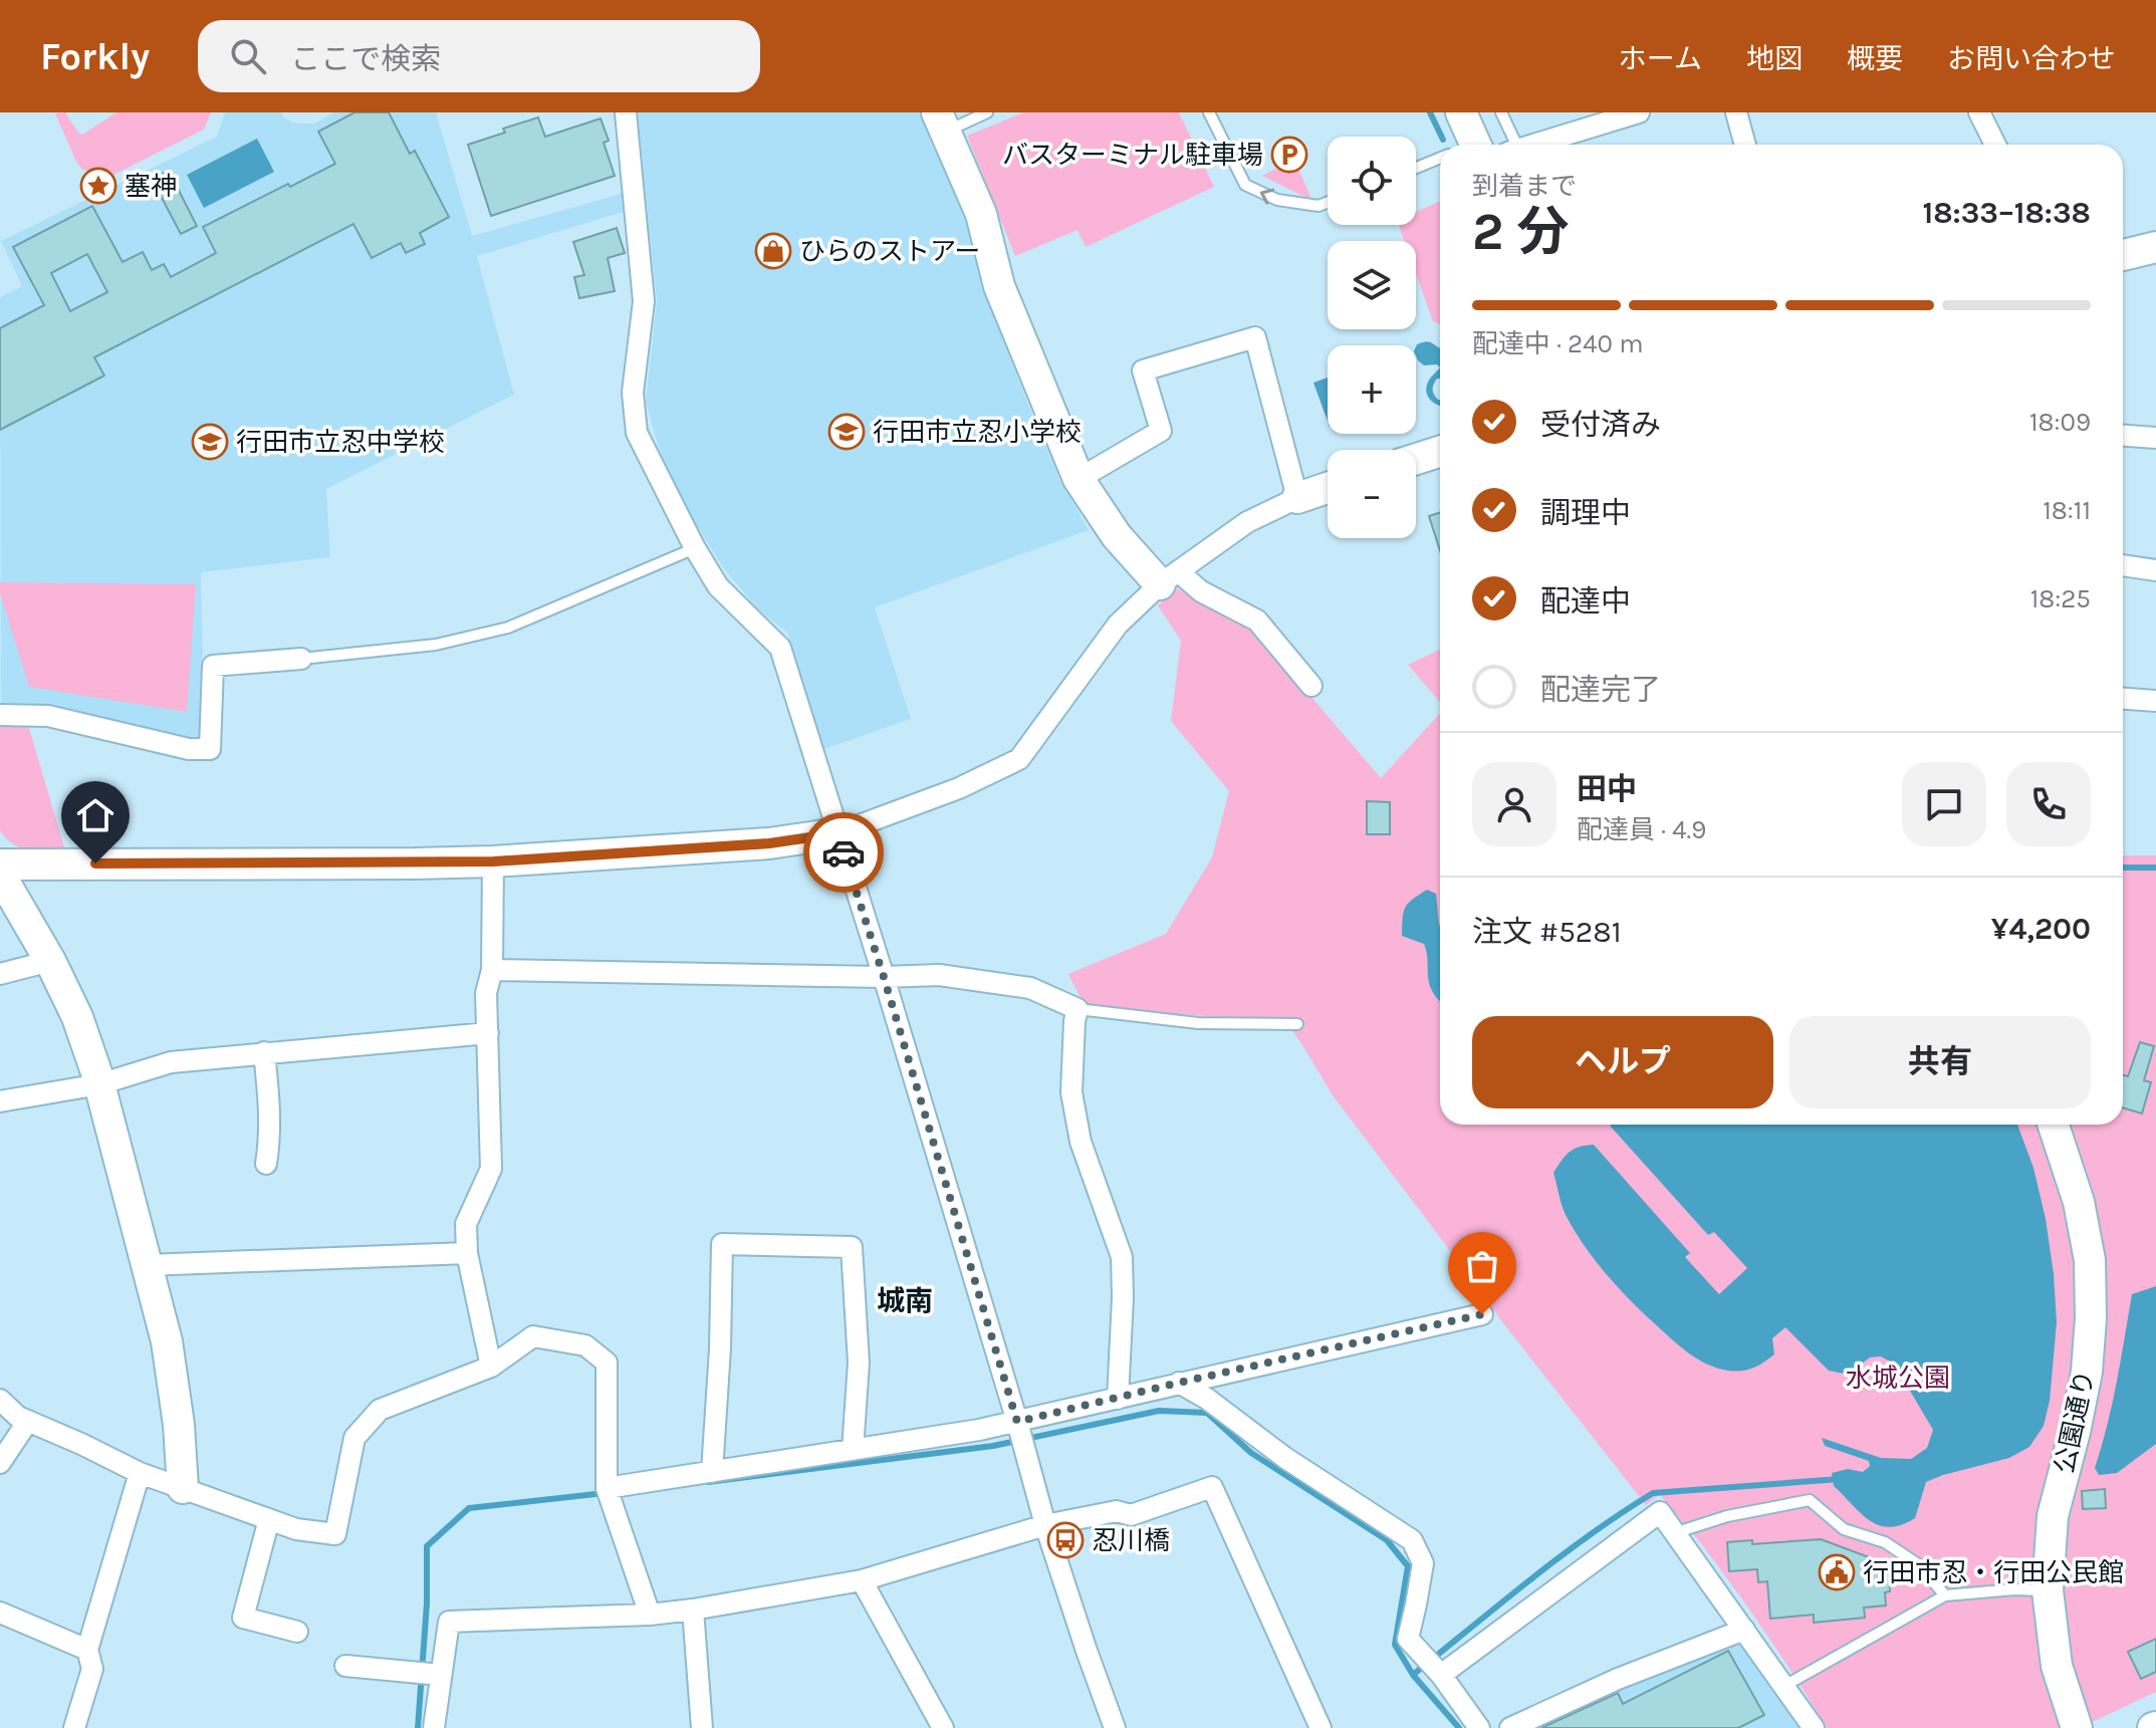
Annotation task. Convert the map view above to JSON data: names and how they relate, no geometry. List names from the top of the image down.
{
  "streets": {
    "street": ["公園通り"]
  },
  "districts": ["城南"],
  "parks": ["水城公園"],
  "places": {
    "parking": ["バスターミナル駐車場"],
    "place": ["塞神"],
    "shop": ["ひらのストアー"],
    "school or university": ["行田市立忍小学校", "行田市立忍中学校"],
    "bus stop": ["忍川橋"],
    "public building": ["行田市忍・行田公民館"]
  },
  "page": {
    "header": "Forkly",
    "search": "ここで検索",
    "nav": [
      "ホーム",
      "地図",
      "概要",
      "お問い合わせ"
    ],
    "map_buttons": ["+", "−"],
    "heading": ["2 分", "到着まで", "18:33–18:38"],
    "panel": [
      "田中",
      "配達員 · 4.9",
      "注文 #5281",
      "¥4,200"
    ],
    "bar": "配達中 · 240 m",
    "list": [
      ["受付済み", "18:09"],
      ["調理中", "18:11"],
      ["配達中", "18:25"],
      "配達完了"
    ],
    "buttons": ["ヘルプ", "共有"]
  }
}
